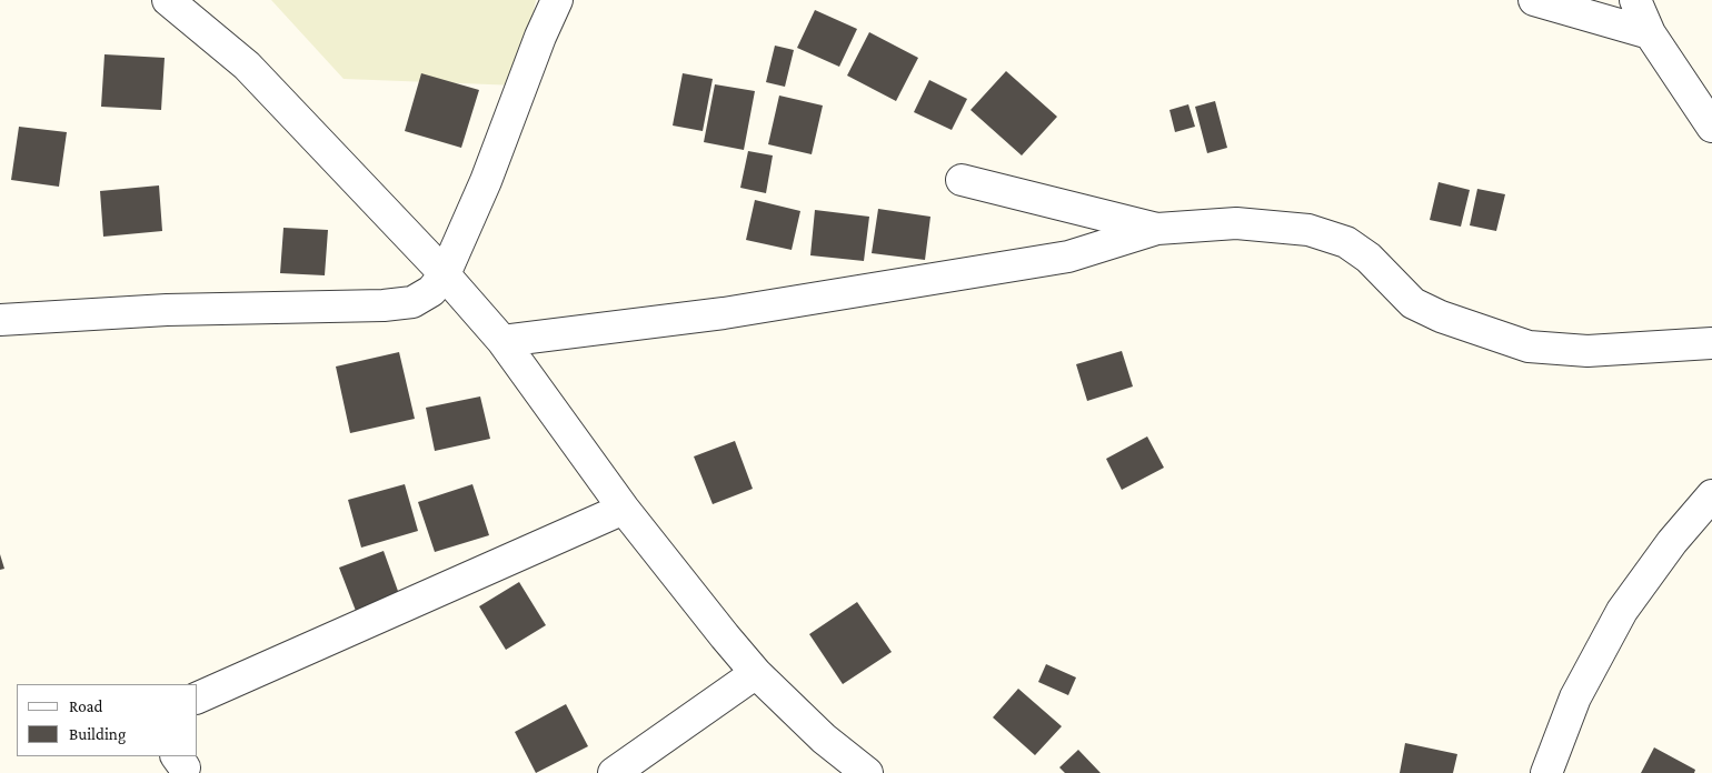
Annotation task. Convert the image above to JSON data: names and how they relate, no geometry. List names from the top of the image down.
{
  "legend": ["Road", "Building"]
}
